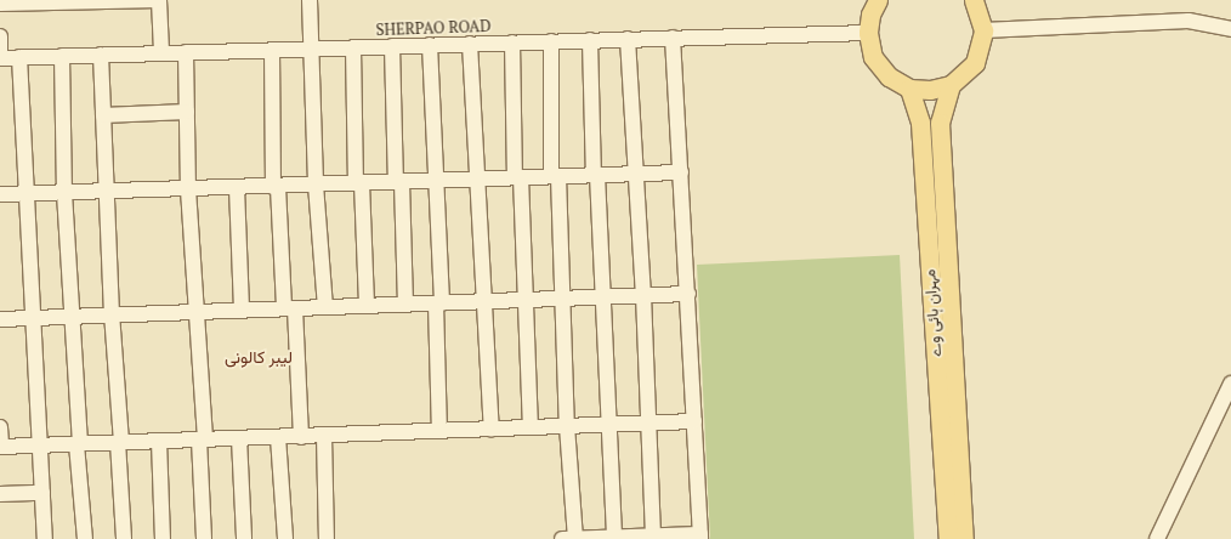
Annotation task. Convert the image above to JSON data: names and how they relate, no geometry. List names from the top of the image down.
{
  "streets": {
    "main road": ["مہران ہائی وے"],
    "street": ["SHERPAO ROAD"]
  },
  "districts": ["لیبر کالونی"]
}
